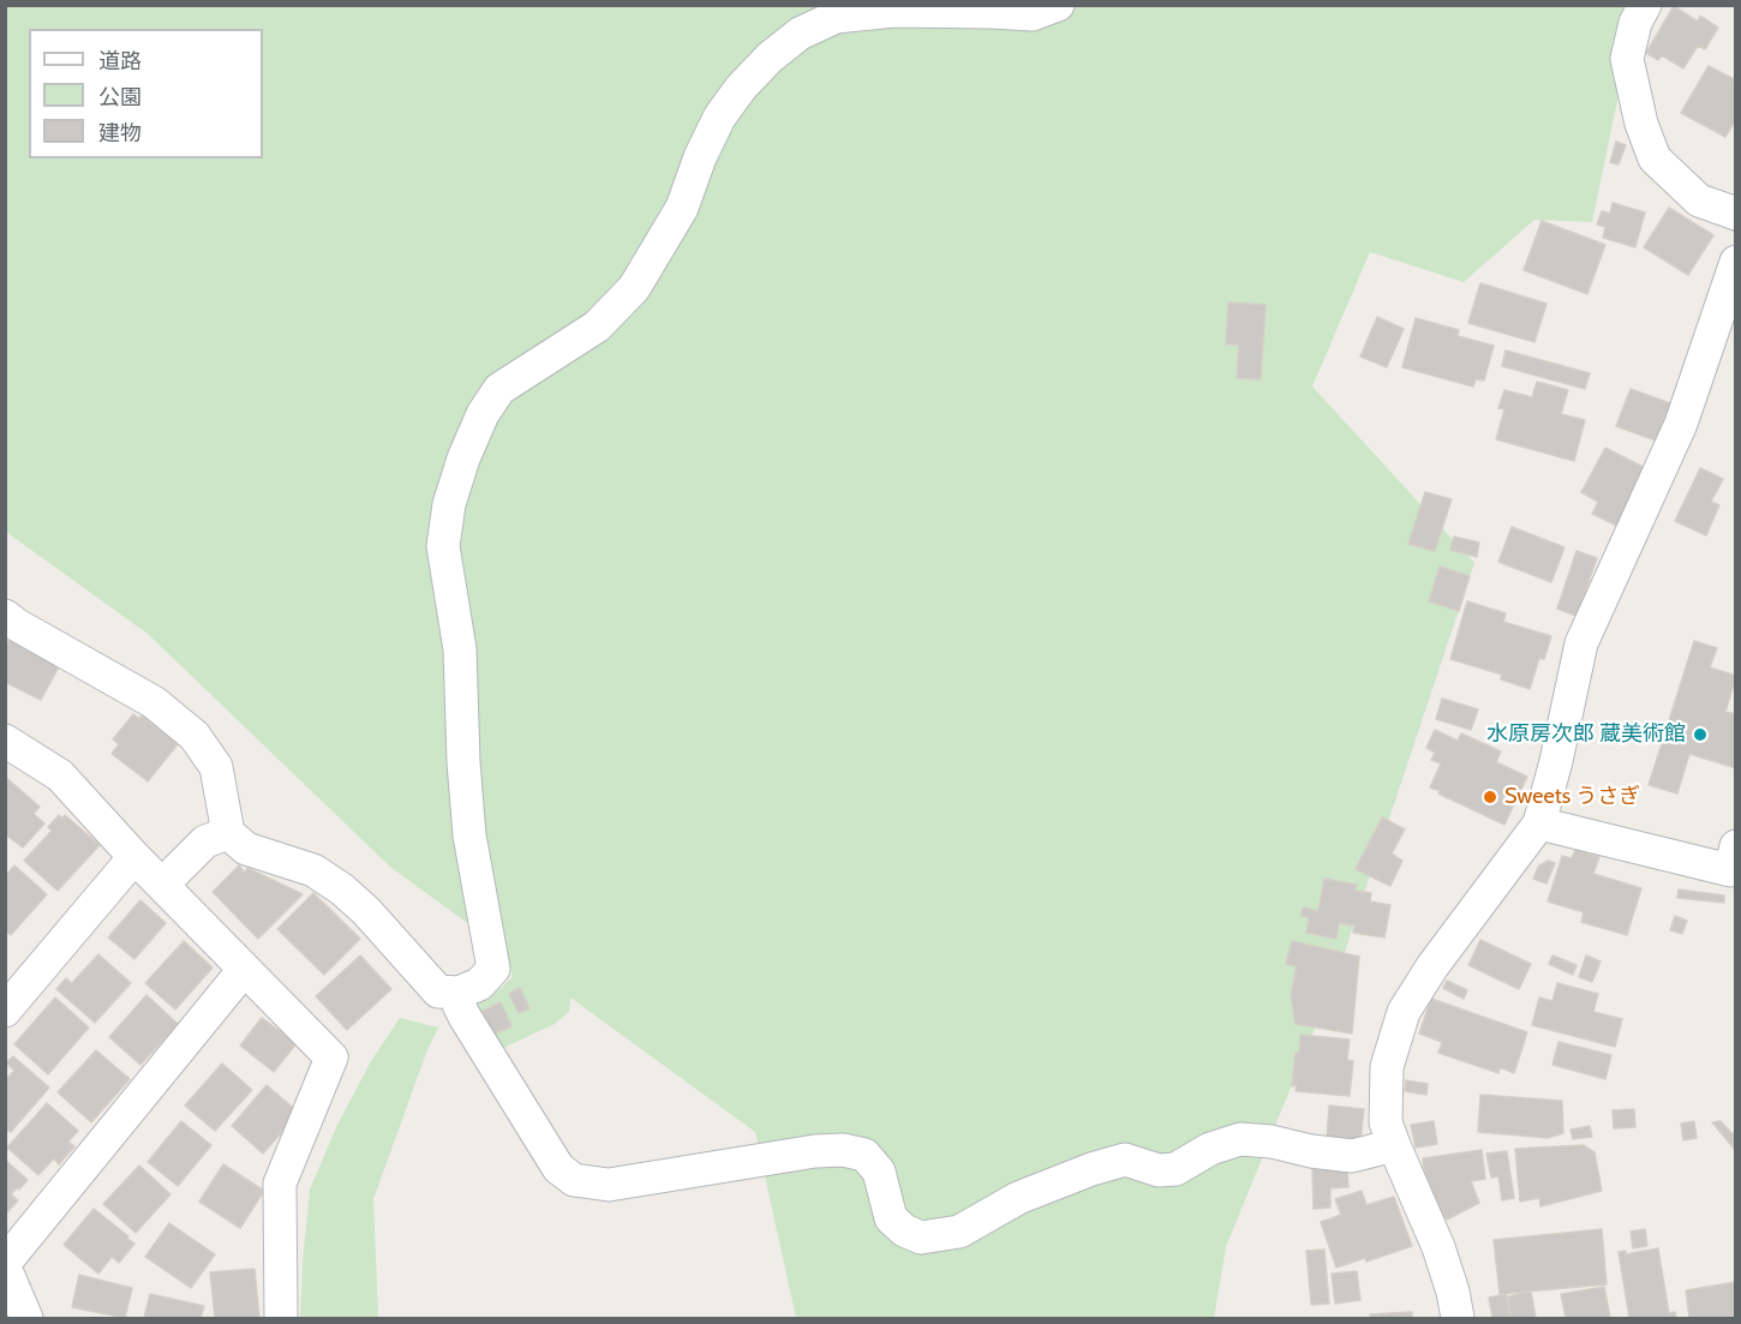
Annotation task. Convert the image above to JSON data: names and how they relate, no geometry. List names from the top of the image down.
{
  "places": ["水原房次郎 蔵美術館", "Sweets うさぎ"],
  "legend": ["道路", "公園", "建物"]
}
